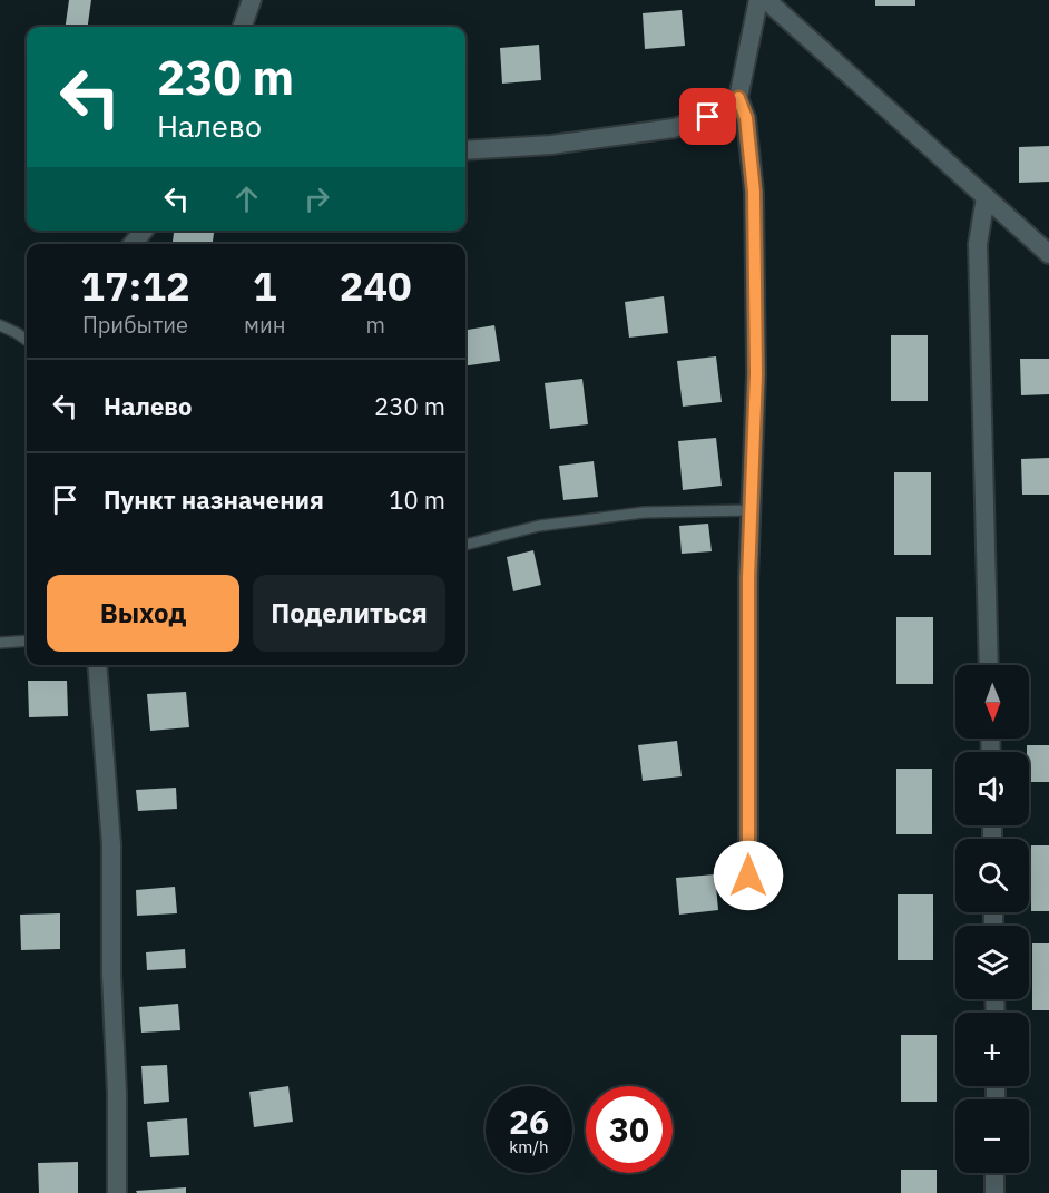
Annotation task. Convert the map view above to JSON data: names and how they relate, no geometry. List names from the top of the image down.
{
  "north": "bottom",
  "page": {
    "turn": ["230 m", "Налево"],
    "eta": [
      "17:12",
      "Прибытие",
      "1",
      "мин",
      "240",
      "m"
    ],
    "list": [
      {
        "name": "Налево",
        "value": "230 m"
      },
      {
        "name": "Пункт назначения",
        "value": "10 m"
      }
    ],
    "buttons": ["Выход", "Поделиться"],
    "map_buttons": ["+", "−"],
    "speed": "26 km/h",
    "limit": "30"
  }
}
